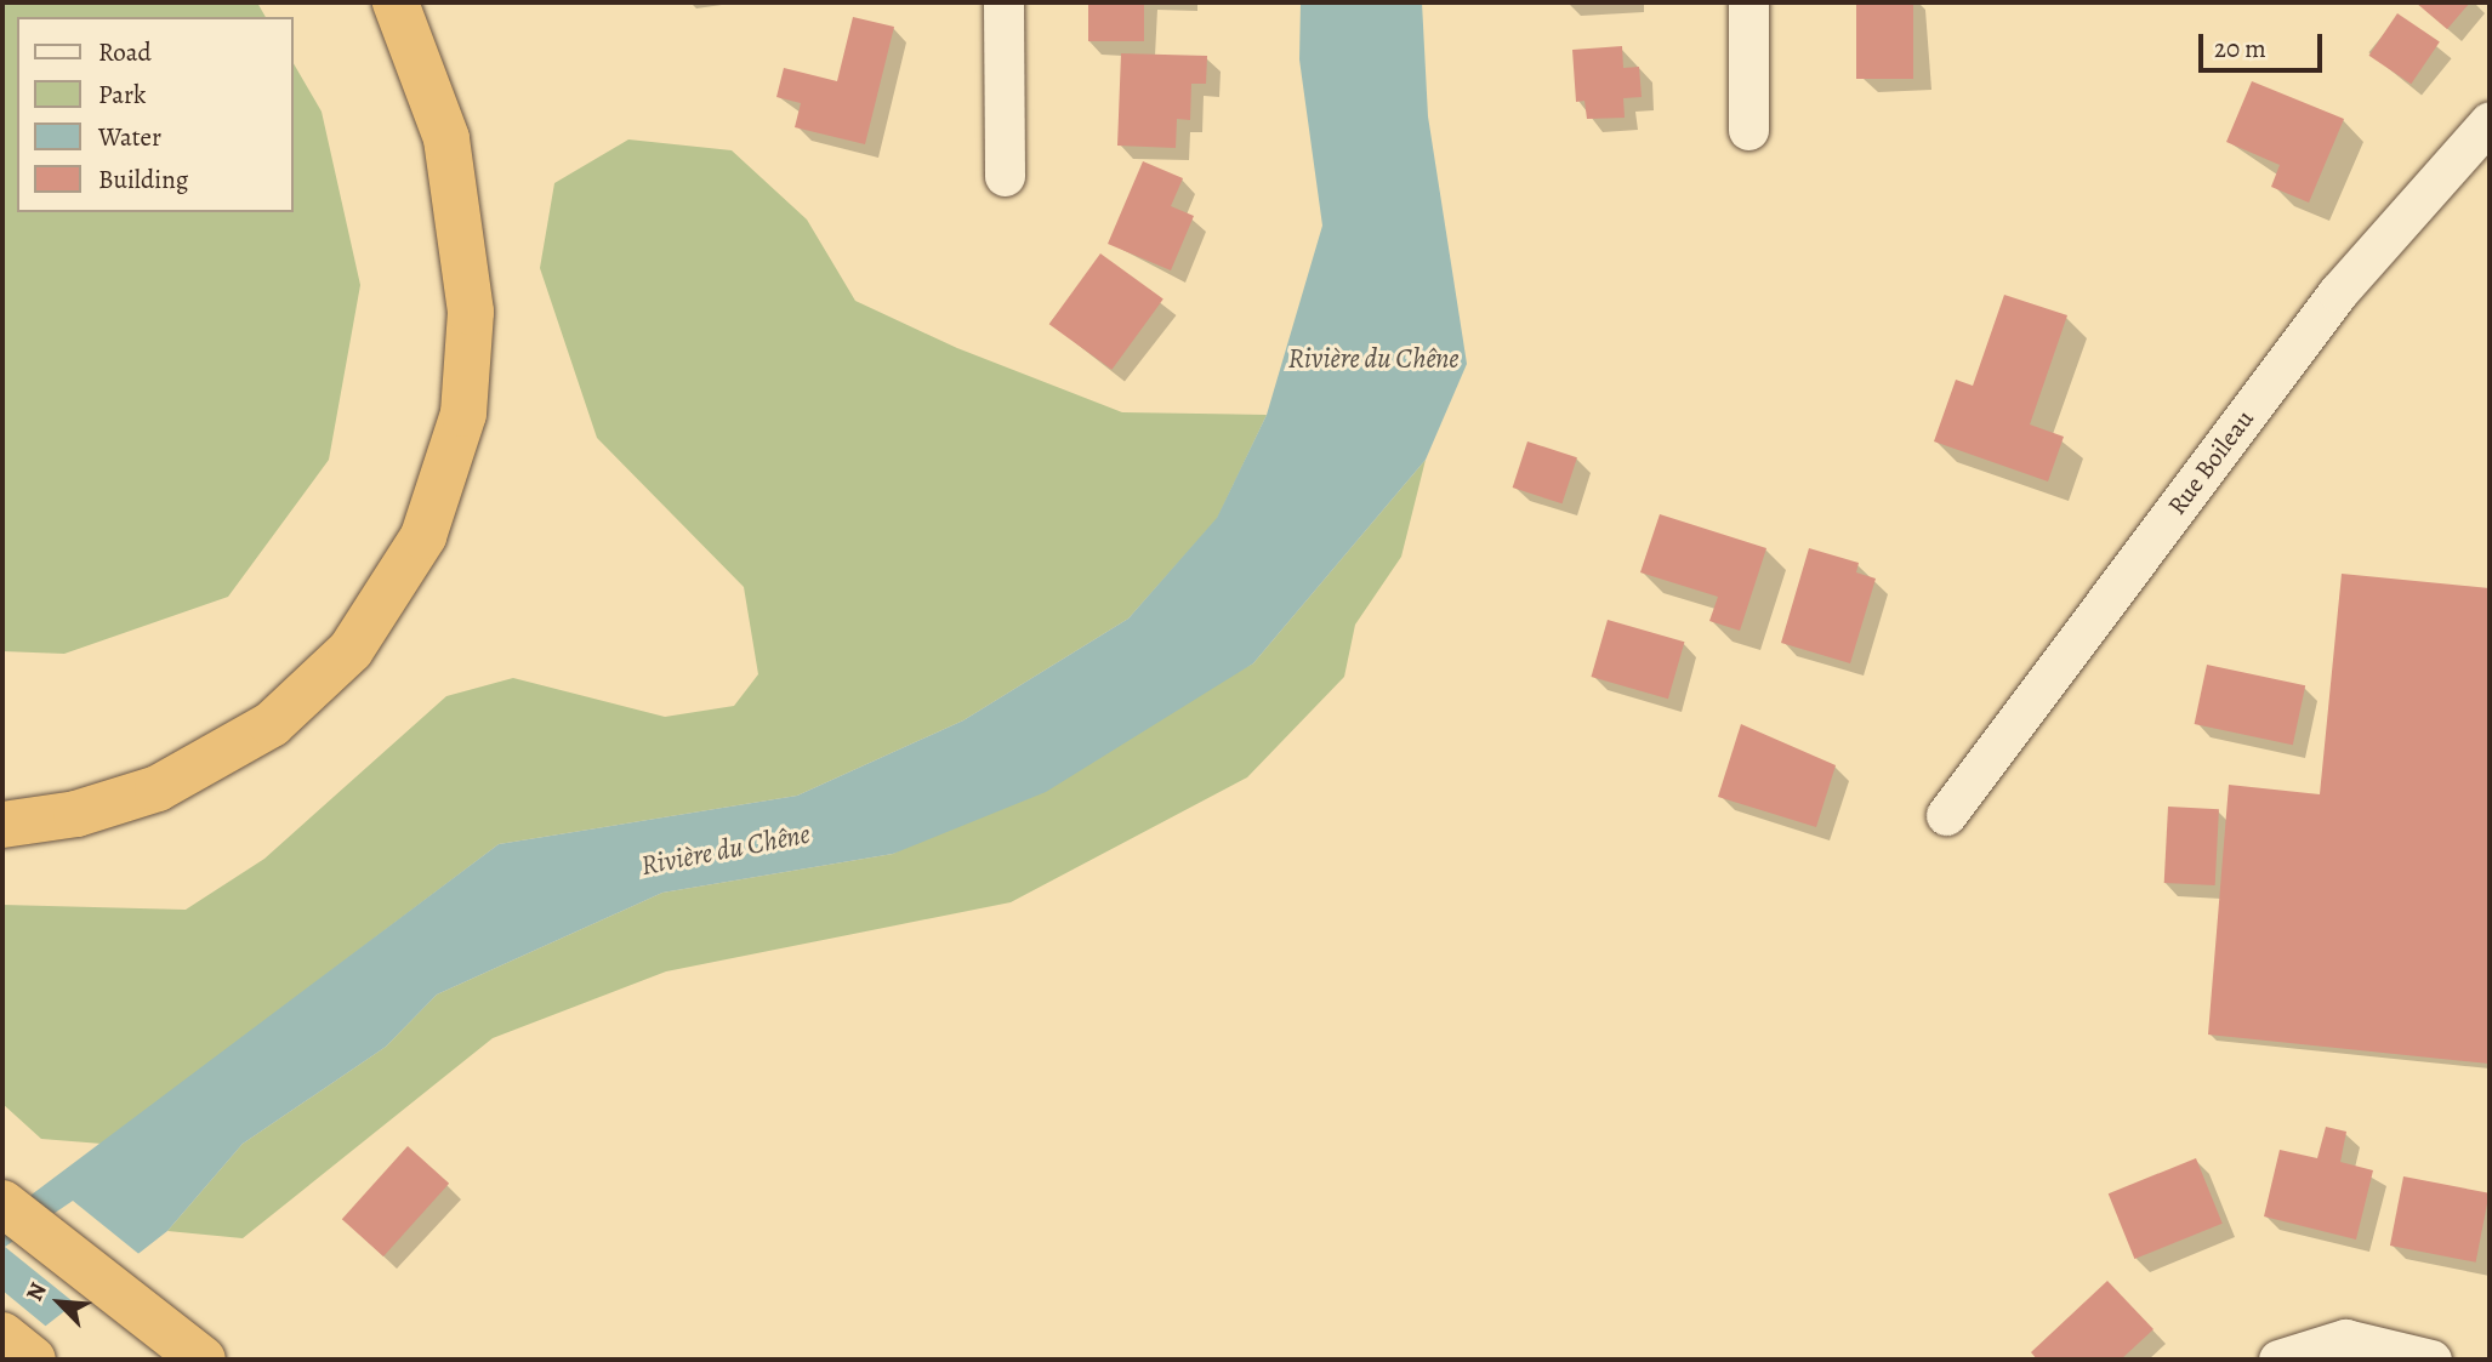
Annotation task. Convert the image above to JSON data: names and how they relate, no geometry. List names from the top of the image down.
{
  "streets": {
    "street": ["Rue Boileau"]
  },
  "water": ["Rivière du Chêne"],
  "legend": [
    "Road",
    "Park",
    "Water",
    "Building"
  ],
  "scale_bar": "20 m",
  "north": "top left"
}
